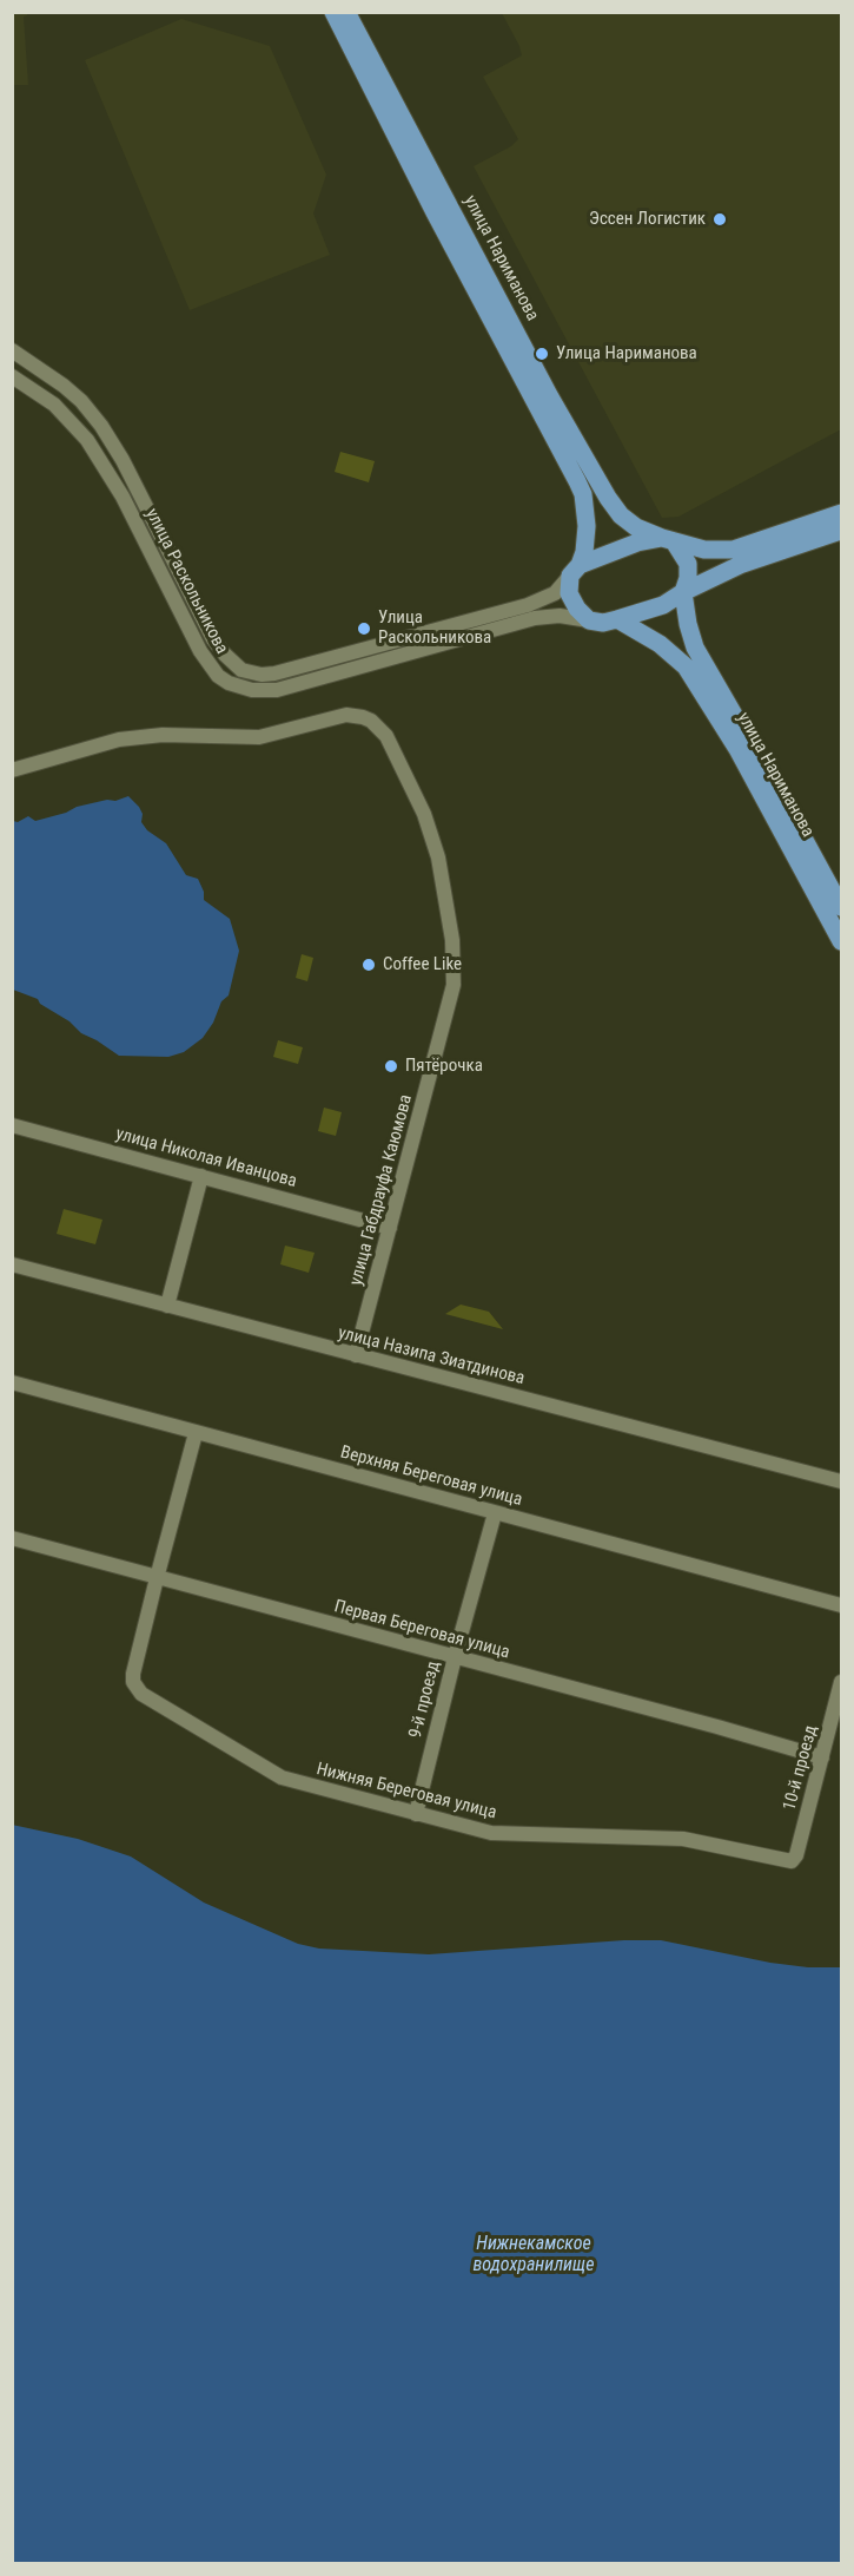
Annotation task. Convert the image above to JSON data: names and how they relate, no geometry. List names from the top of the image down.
{
  "streets": {
    "main road": ["улица Нариманова"],
    "street": [
      "улица Раскольникова",
      "улица Николая Иванцова",
      "улица Габдрауфа Каюмова",
      "улица Назипа Зиатдинова",
      "Верхняя Береговая улица",
      "Первая Береговая улица",
      "9-й проезд",
      "10-й проезд",
      "Нижняя Береговая улица"
    ]
  },
  "crossings": [
    ["улица Нариманова", "улица Раскольникова"],
    ["улица Николая Иванцова", "улица Габдрауфа Каюмова"],
    ["улица Габдрауфа Каюмова", "улица Назипа Зиатдинова"],
    ["Верхняя Береговая улица", "9-й проезд"],
    ["Первая Береговая улица", "9-й проезд"],
    ["Первая Береговая улица", "10-й проезд"],
    ["Первая Береговая улица", "Нижняя Береговая улица"],
    ["9-й проезд", "Нижняя Береговая улица"],
    ["10-й проезд", "Нижняя Береговая улица"]
  ],
  "water": ["Нижнекамское водохранилище"],
  "places": [
    "Эссен Логистик",
    "Улица Нариманова",
    "Улица Раскольникова",
    "Coffee Like",
    "Пятёрочка"
  ]
}
